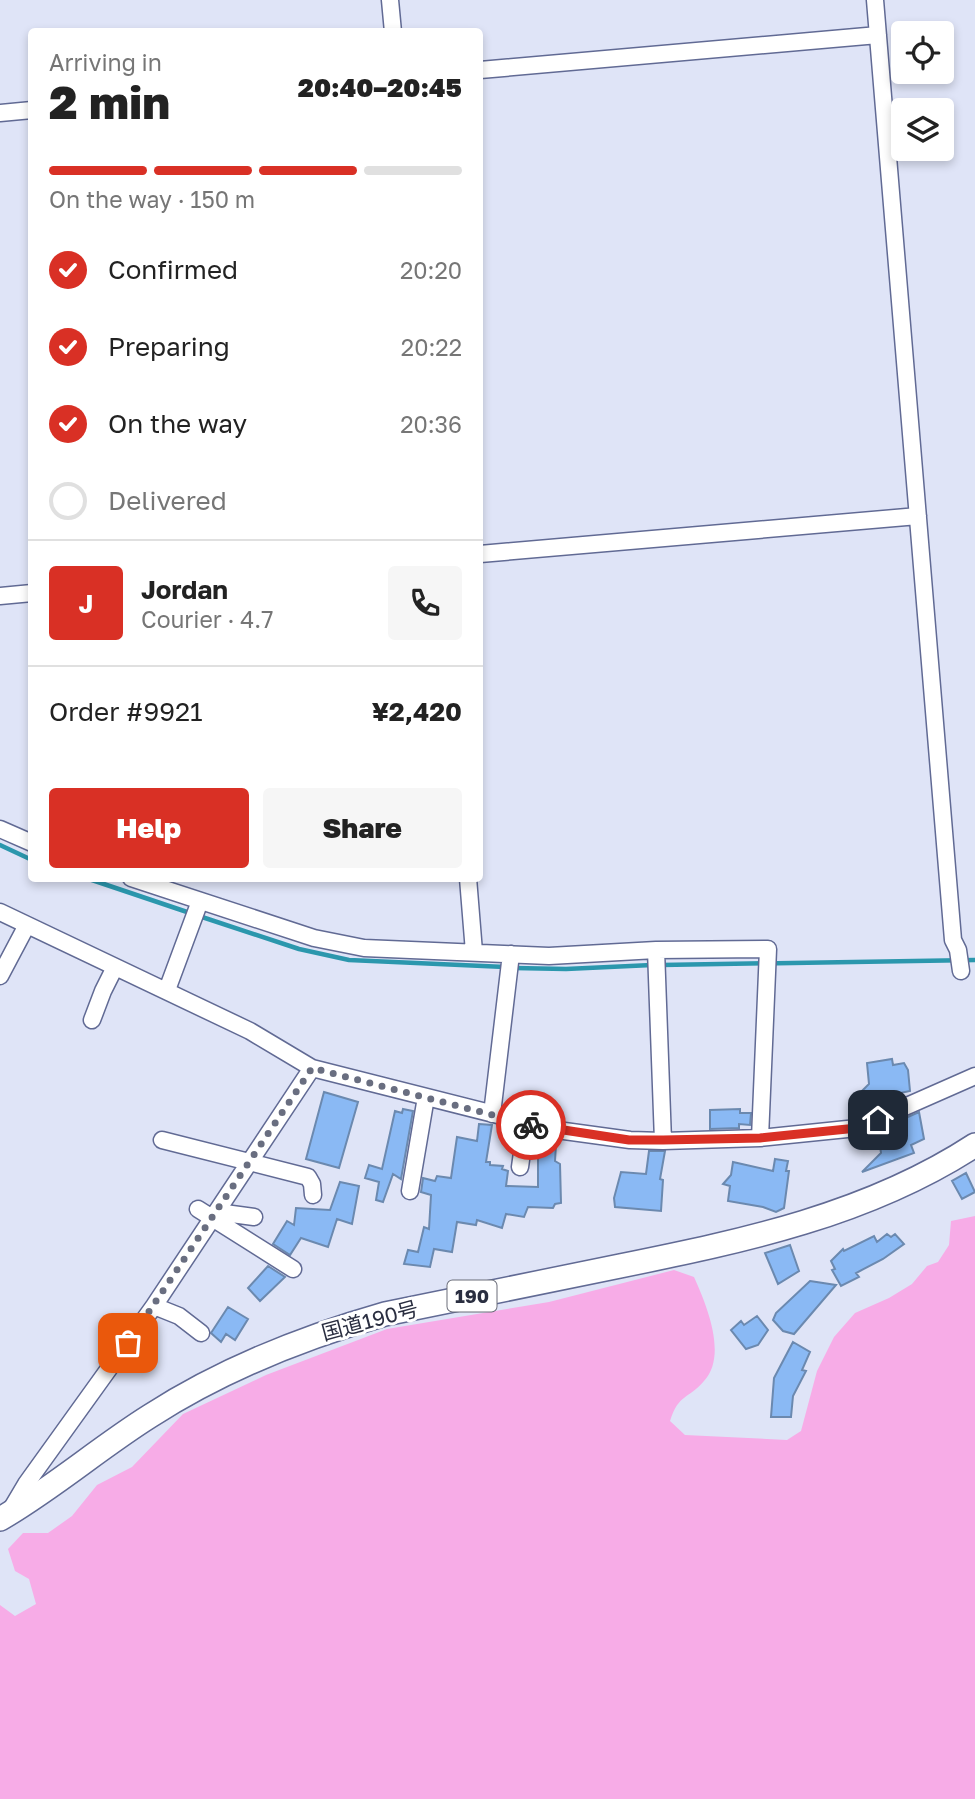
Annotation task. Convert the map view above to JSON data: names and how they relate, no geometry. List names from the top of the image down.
{
  "streets": {
    "highway": ["190", "国道190号"]
  },
  "page": {
    "heading": ["2 min", "Arriving in", "20:40–20:45"],
    "panel": [
      "Jordan",
      "Courier · 4.7",
      "Order #9921",
      "¥2,420"
    ],
    "bar": "On the way · 150 m",
    "list": [
      ["Confirmed", "20:20"],
      ["Preparing", "20:22"],
      ["On the way", "20:36"],
      "Delivered"
    ],
    "round": "J",
    "buttons": ["Help", "Share"]
  }
}
